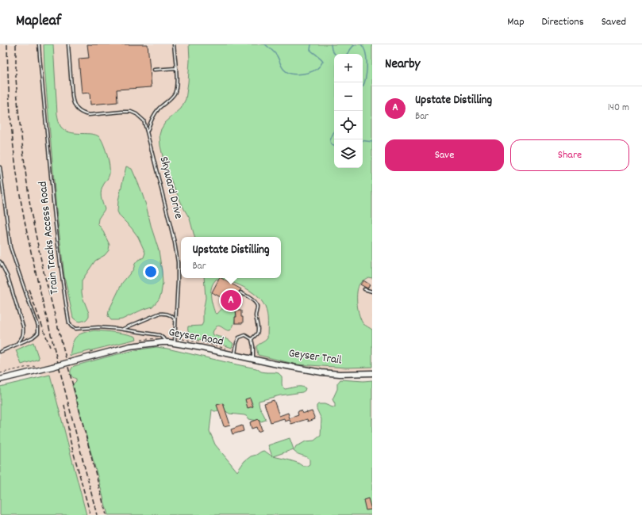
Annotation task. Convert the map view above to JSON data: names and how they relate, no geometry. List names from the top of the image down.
{
  "streets": {
    "street": ["Geyser Road"],
    "lane": ["Skyward Drive", "Train Tracks Access Road"]
  },
  "crossings": [
    ["Skyward Drive", "Geyser Road"],
    ["Train Tracks Access Road", "Geyser Road"]
  ],
  "page": {
    "header": "Mapleaf",
    "nav": ["Map", "Directions", "Saved"],
    "heading": "Nearby",
    "map_buttons": ["+", "−"],
    "list": [
      {
        "mark": "A",
        "name": "Upstate Distilling",
        "note": "Bar",
        "value": "140 m"
      }
    ],
    "buttons": ["Save", "Share"],
    "popup": ["Upstate Distilling", "Bar"],
    "pins": "A"
  }
}
